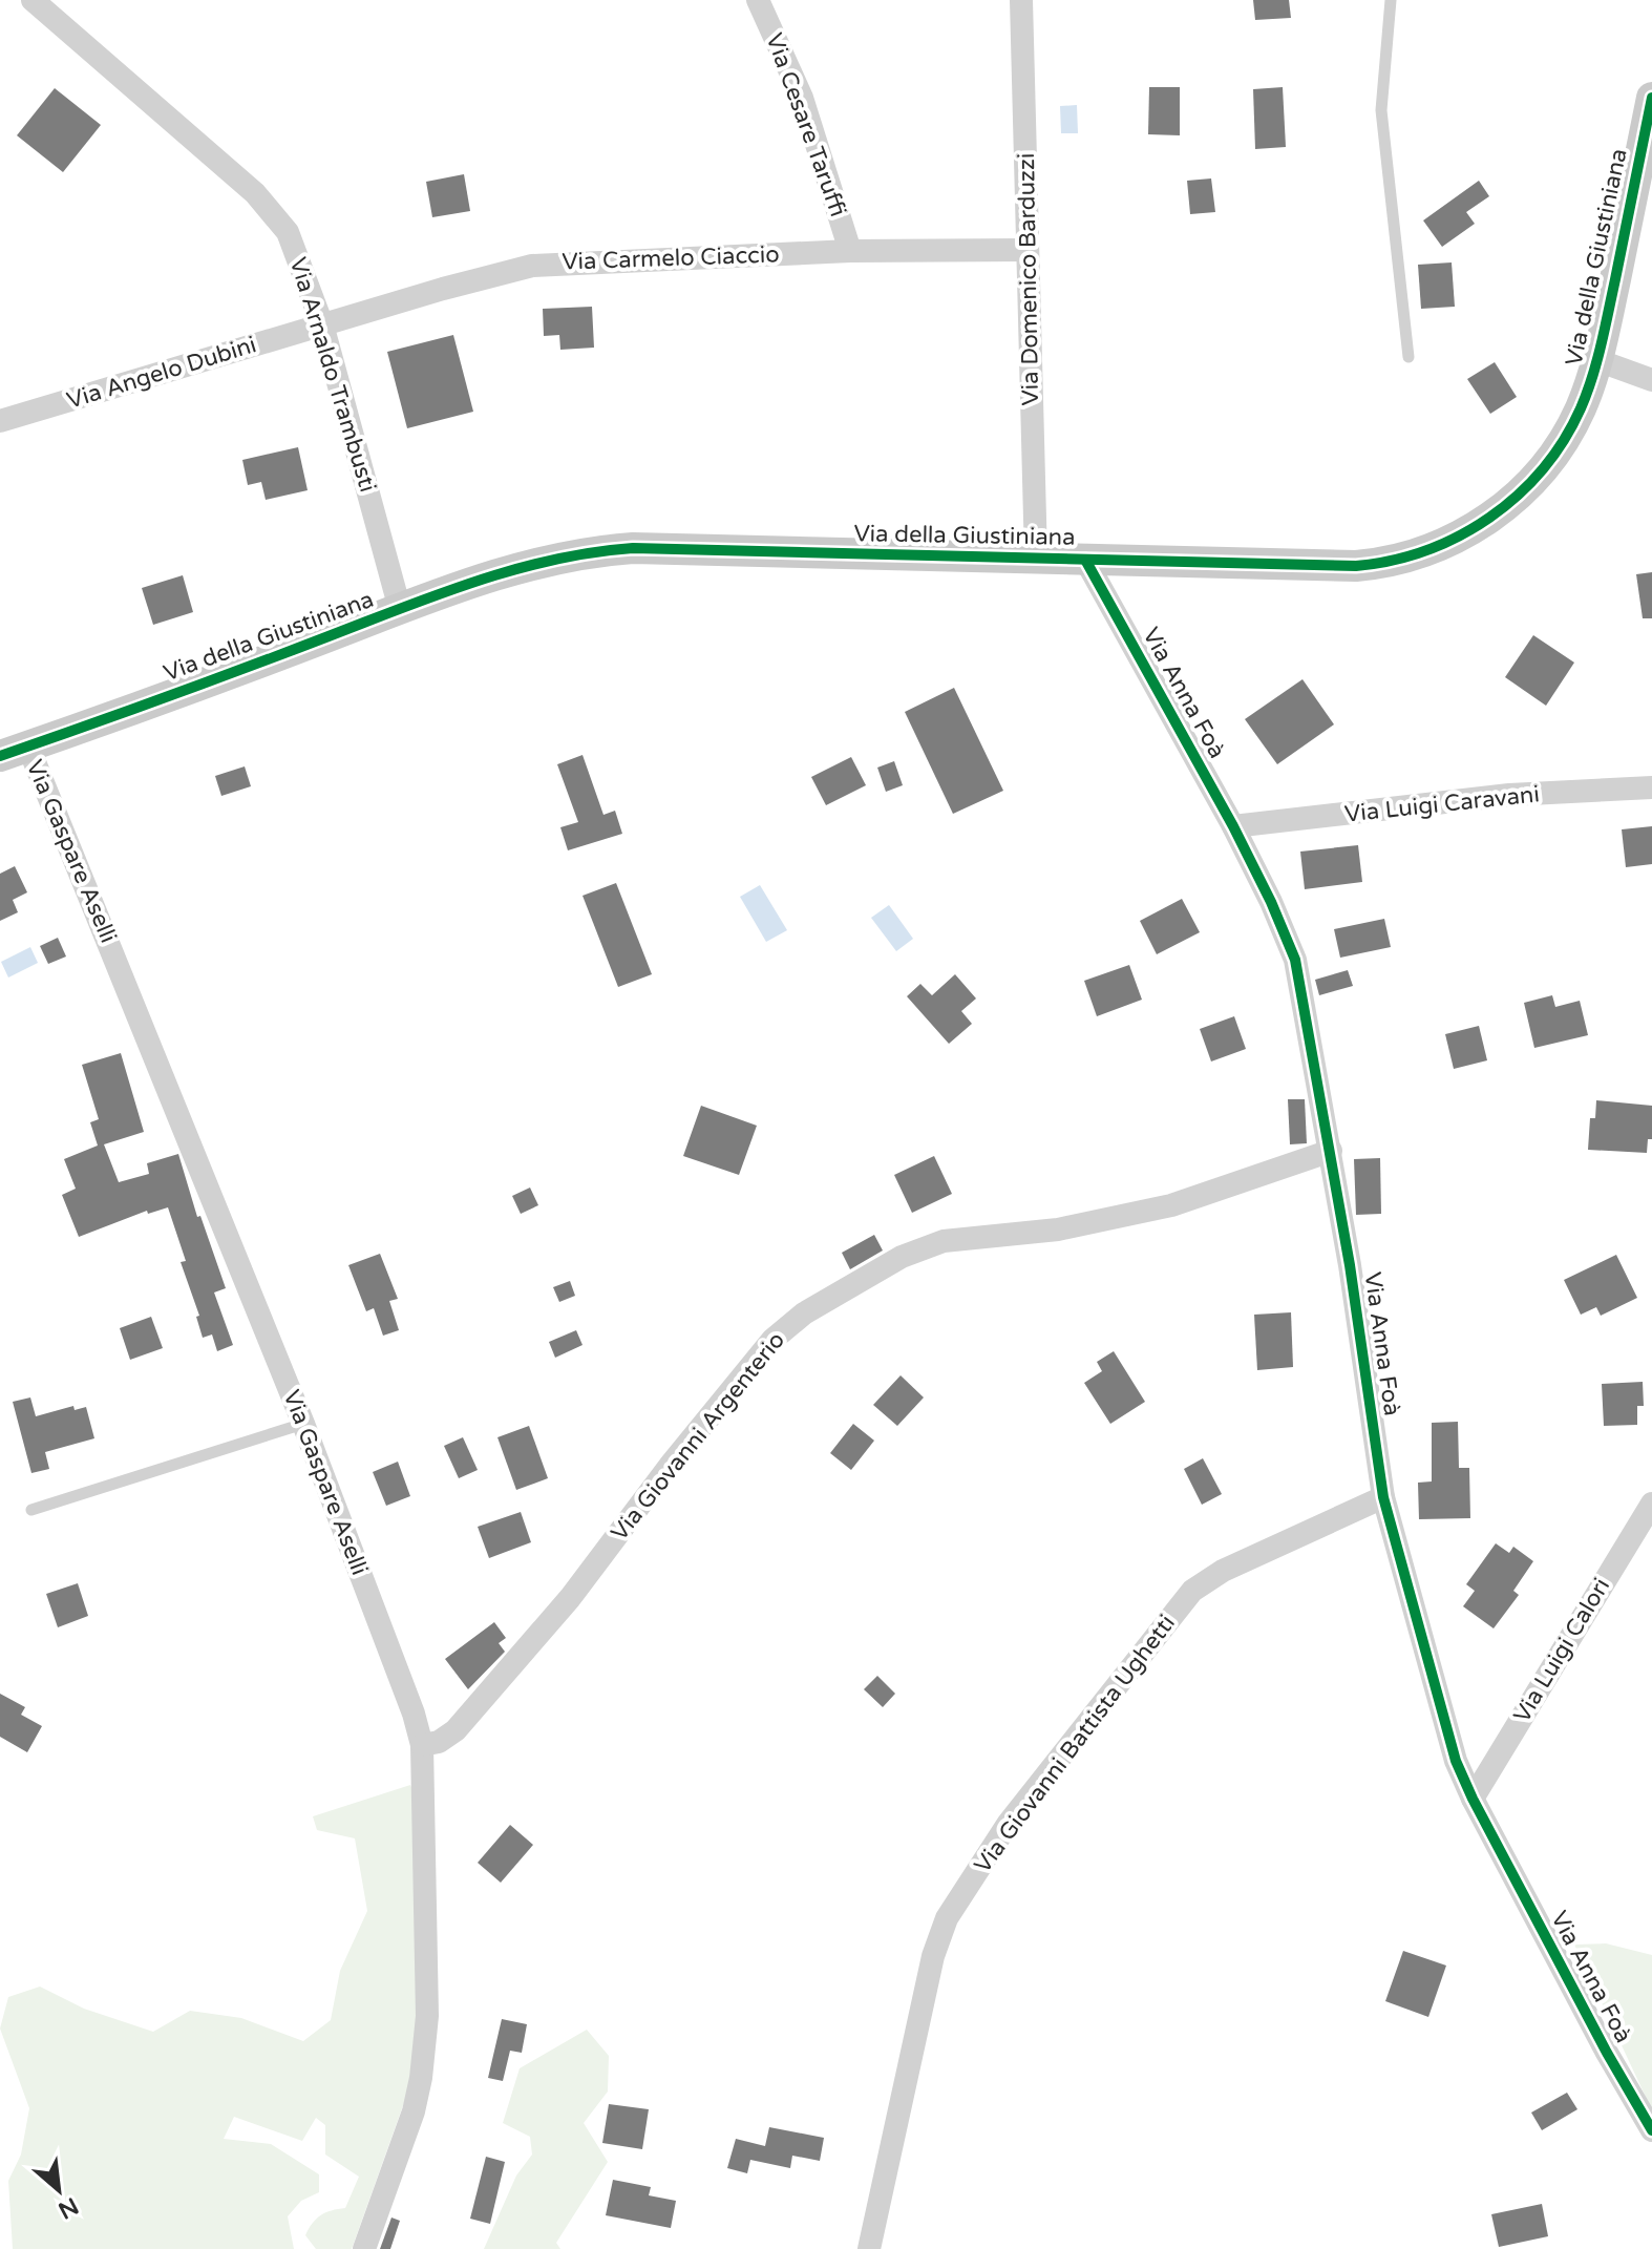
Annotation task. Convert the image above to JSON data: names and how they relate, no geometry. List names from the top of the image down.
{
  "streets": {
    "street": [
      "Via Cesare Taruffi",
      "Via della Giustiniana",
      "Via Carmelo Ciaccio",
      "Via Domenico Barduzzi",
      "Via Angelo Dubini",
      "Via Arnaldo Trambusti",
      "Via Anna Foà",
      "Via Luigi Caravani",
      "Via Gaspare Aselli",
      "Via Giovanni Argenterio",
      "Via Luigi Calori",
      "Via Giovanni Battista Ughetti"
    ]
  },
  "crossings": [
    ["Via Cesare Taruffi", "Via Carmelo Ciaccio"],
    ["Via della Giustiniana", "Via Domenico Barduzzi"],
    ["Via della Giustiniana", "Via Arnaldo Trambusti"],
    ["Via della Giustiniana", "Via Anna Foà"],
    ["Via della Giustiniana", "Via Gaspare Aselli"],
    ["Via Carmelo Ciaccio", "Via Domenico Barduzzi"],
    ["Via Carmelo Ciaccio", "Via Angelo Dubini"],
    ["Via Carmelo Ciaccio", "Via Arnaldo Trambusti"],
    ["Via Angelo Dubini", "Via Arnaldo Trambusti"],
    ["Via Anna Foà", "Via Luigi Caravani"],
    ["Via Anna Foà", "Via Giovanni Argenterio"],
    ["Via Anna Foà", "Via Luigi Calori"],
    ["Via Anna Foà", "Via Giovanni Battista Ughetti"],
    ["Via Gaspare Aselli", "Via Giovanni Argenterio"]
  ],
  "north": "bottom right"
}
